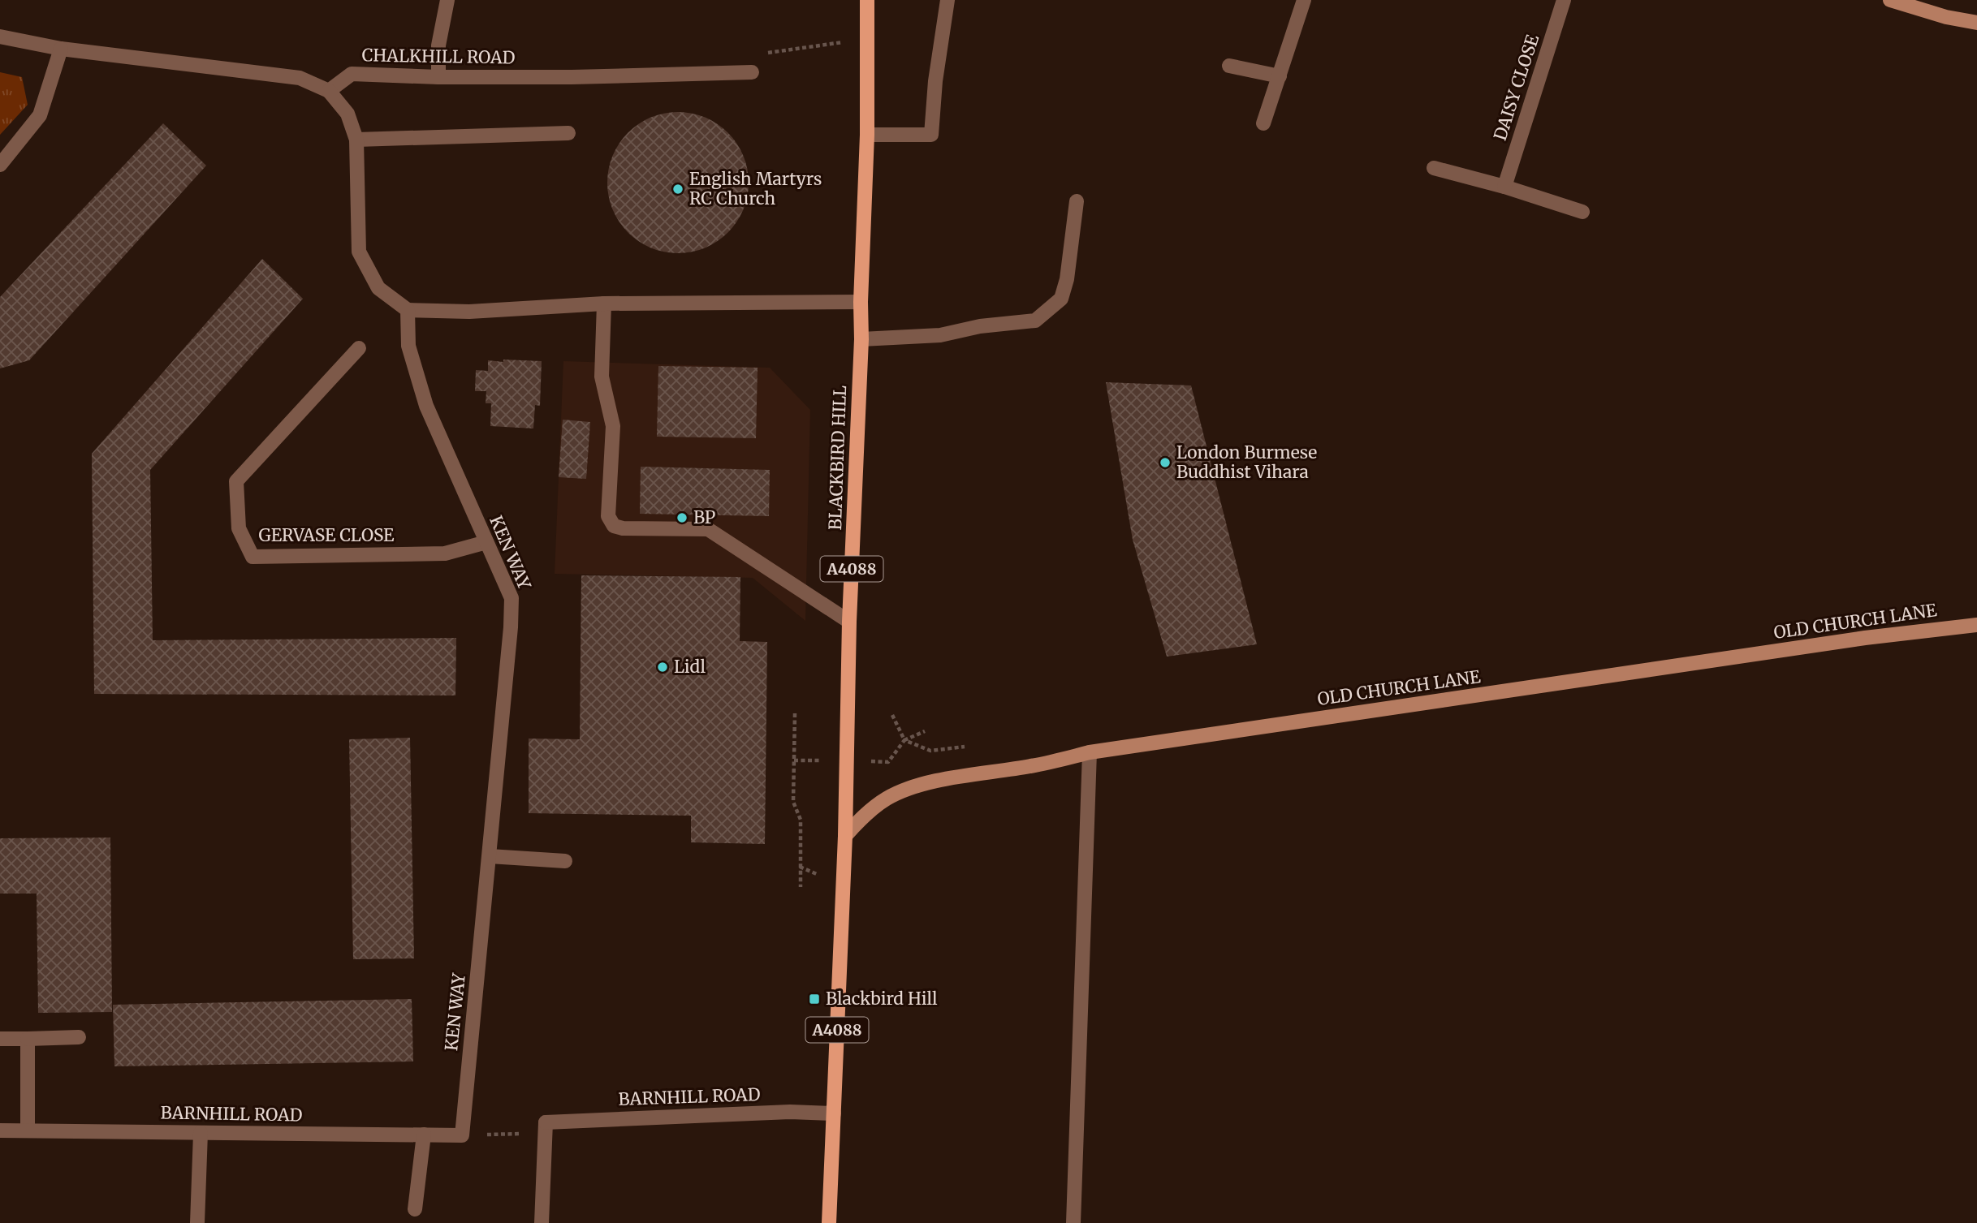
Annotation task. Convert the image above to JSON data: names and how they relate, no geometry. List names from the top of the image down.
{
  "streets": {
    "main road": ["BLACKBIRD HILL", "A4088", "OLD CHURCH LANE"],
    "street": [
      "CHALKHILL ROAD",
      "DAISY CLOSE",
      "GERVASE CLOSE",
      "KEN WAY",
      "BARNHILL ROAD"
    ]
  },
  "crossings": [
    ["BLACKBIRD HILL", "OLD CHURCH LANE"],
    ["BLACKBIRD HILL", "BARNHILL ROAD"],
    ["GERVASE CLOSE", "KEN WAY"],
    ["KEN WAY", "BARNHILL ROAD"]
  ],
  "places": {
    "other": [
      "English Martyrs RC Church",
      "London Burmese Buddhist Vihara",
      "BP",
      "Lidl"
    ],
    "transit": ["Blackbird Hill"]
  }
}
